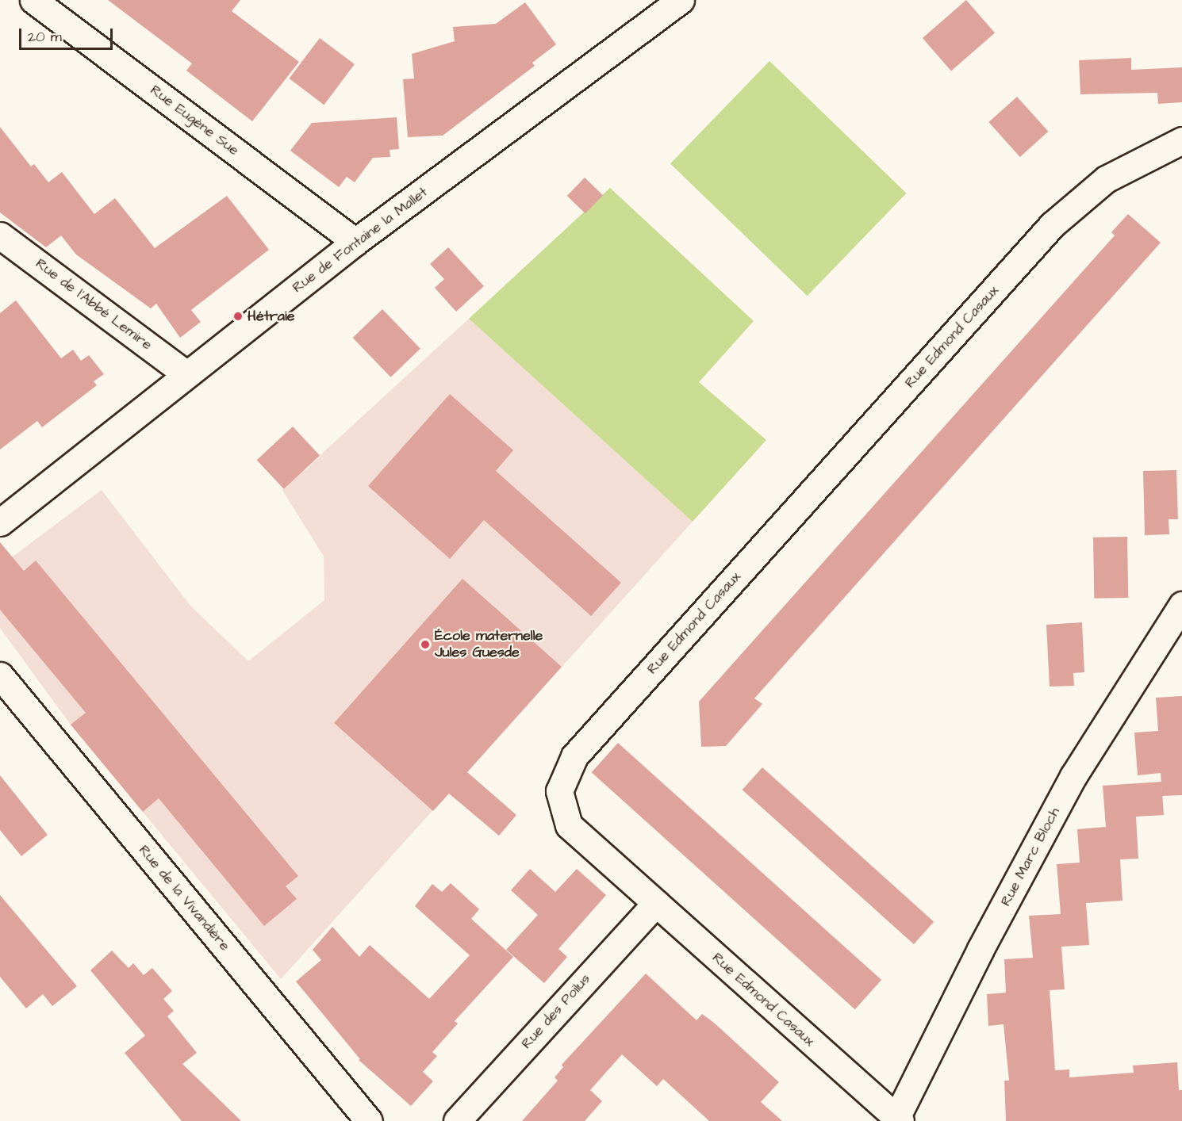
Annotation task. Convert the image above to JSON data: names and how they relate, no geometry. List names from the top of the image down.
{
  "streets": {
    "street": [
      "Rue Eugène Sue",
      "Rue de Fontaine la Mallet",
      "Rue de l'Abbé Lemire",
      "Rue Edmond Casaux",
      "Rue Marc Bloch",
      "Rue de la Vivandière",
      "Rue des Poilus"
    ]
  },
  "crossings": [
    ["Rue Eugène Sue", "Rue de Fontaine la Mallet"],
    ["Rue de Fontaine la Mallet", "Rue de l'Abbé Lemire"],
    ["Rue Edmond Casaux", "Rue Marc Bloch"],
    ["Rue Edmond Casaux", "Rue des Poilus"]
  ],
  "places": ["Hétraie", "École maternelle Jules Guesde"],
  "scale_bar": "20 m"
}
